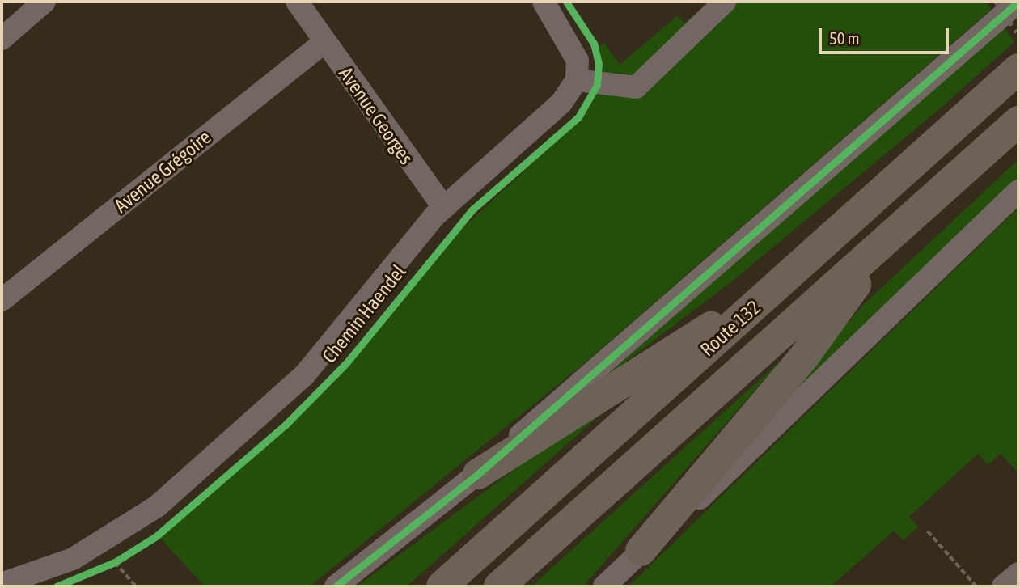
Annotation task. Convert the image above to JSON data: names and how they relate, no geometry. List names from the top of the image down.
{
  "streets": {
    "highway": ["Route 132"],
    "street": ["Avenue Georges", "Avenue Grégoire", "Chemin Haendel"]
  },
  "crossings": [
    ["Avenue Georges", "Avenue Grégoire"],
    ["Avenue Georges", "Chemin Haendel"]
  ],
  "scale_bar": "50 m"
}
